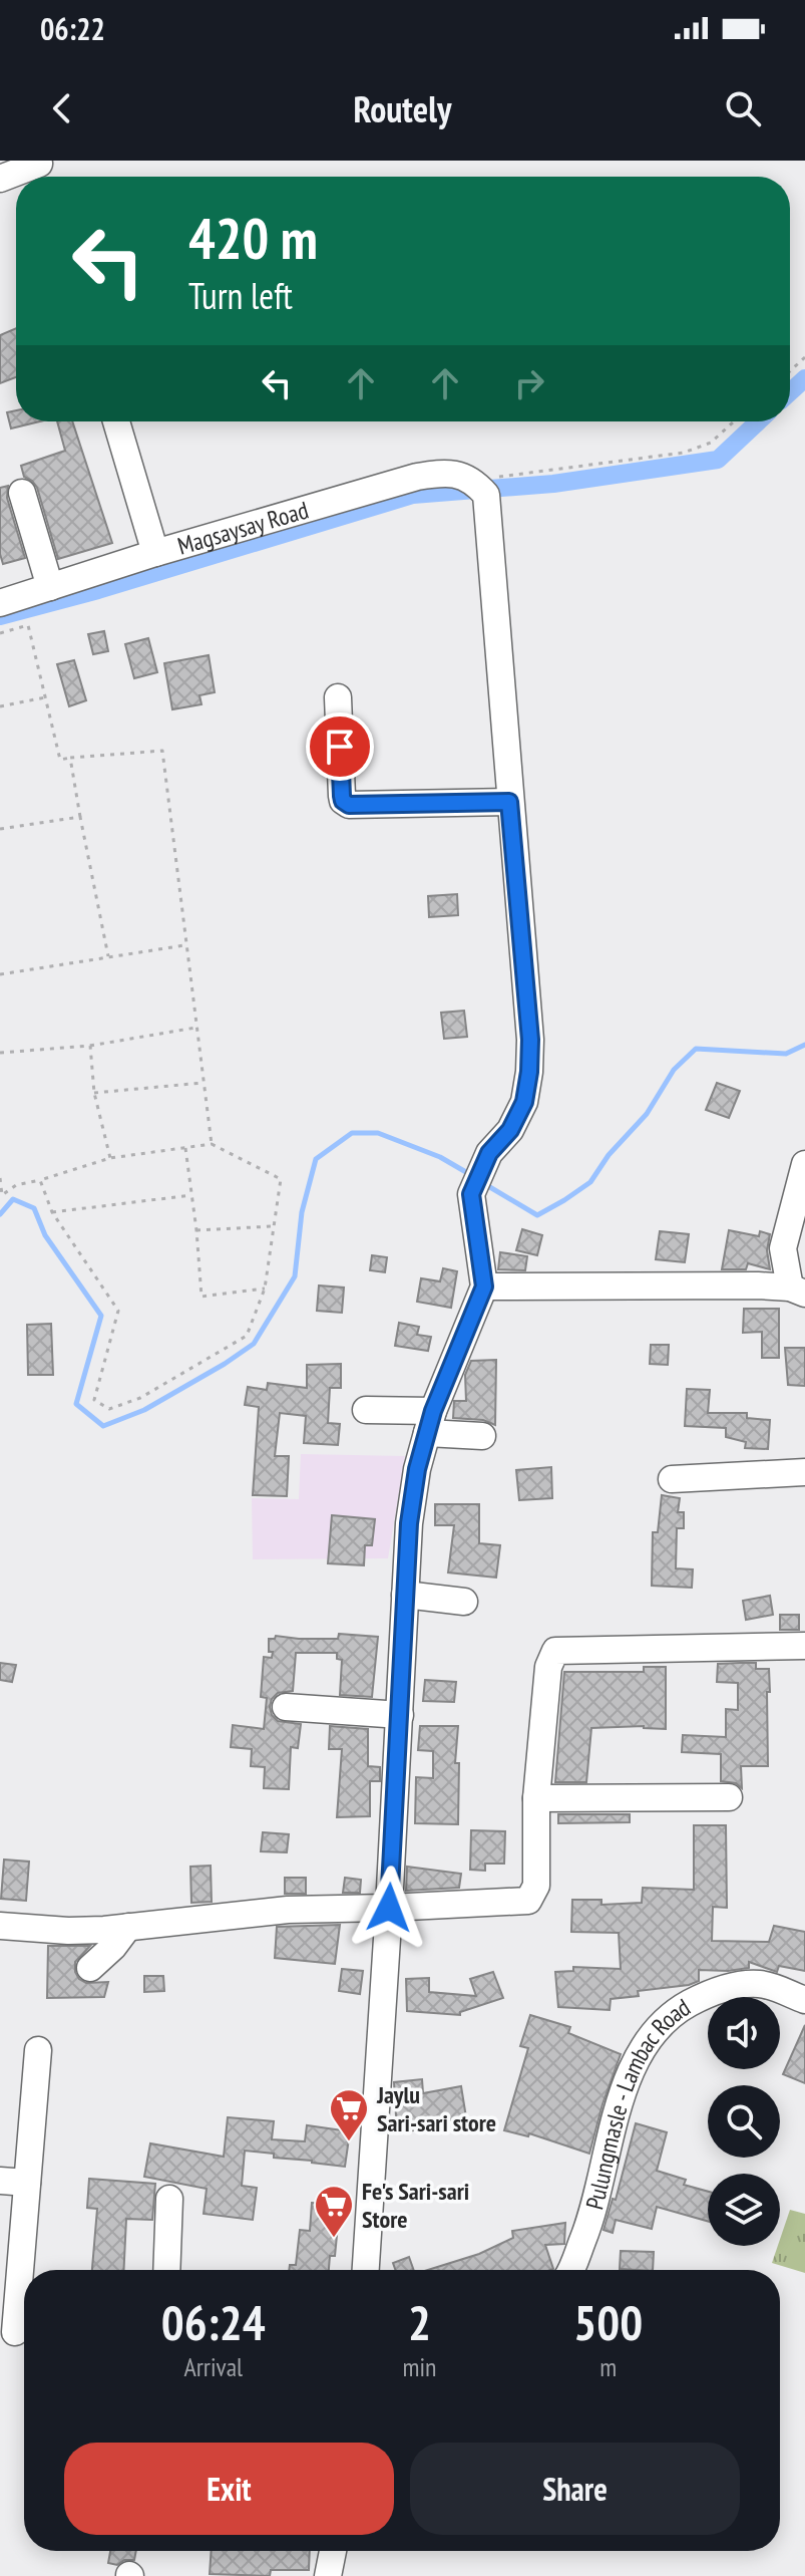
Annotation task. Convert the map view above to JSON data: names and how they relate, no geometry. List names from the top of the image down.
{
  "streets": {
    "street": ["Magsaysay Road", "Pulungmasle - Lambac Road"]
  },
  "places": {
    "supermarket": ["Jaylu Sari-sari store", "Fe's Sari-sari Store"]
  },
  "page": {
    "status": "06:22",
    "header": "Routely",
    "turn": ["420 m", "Turn left"],
    "eta": [
      "06:24",
      "Arrival",
      "2",
      "min",
      "500",
      "m"
    ],
    "buttons": ["Exit", "Share"]
  }
}
